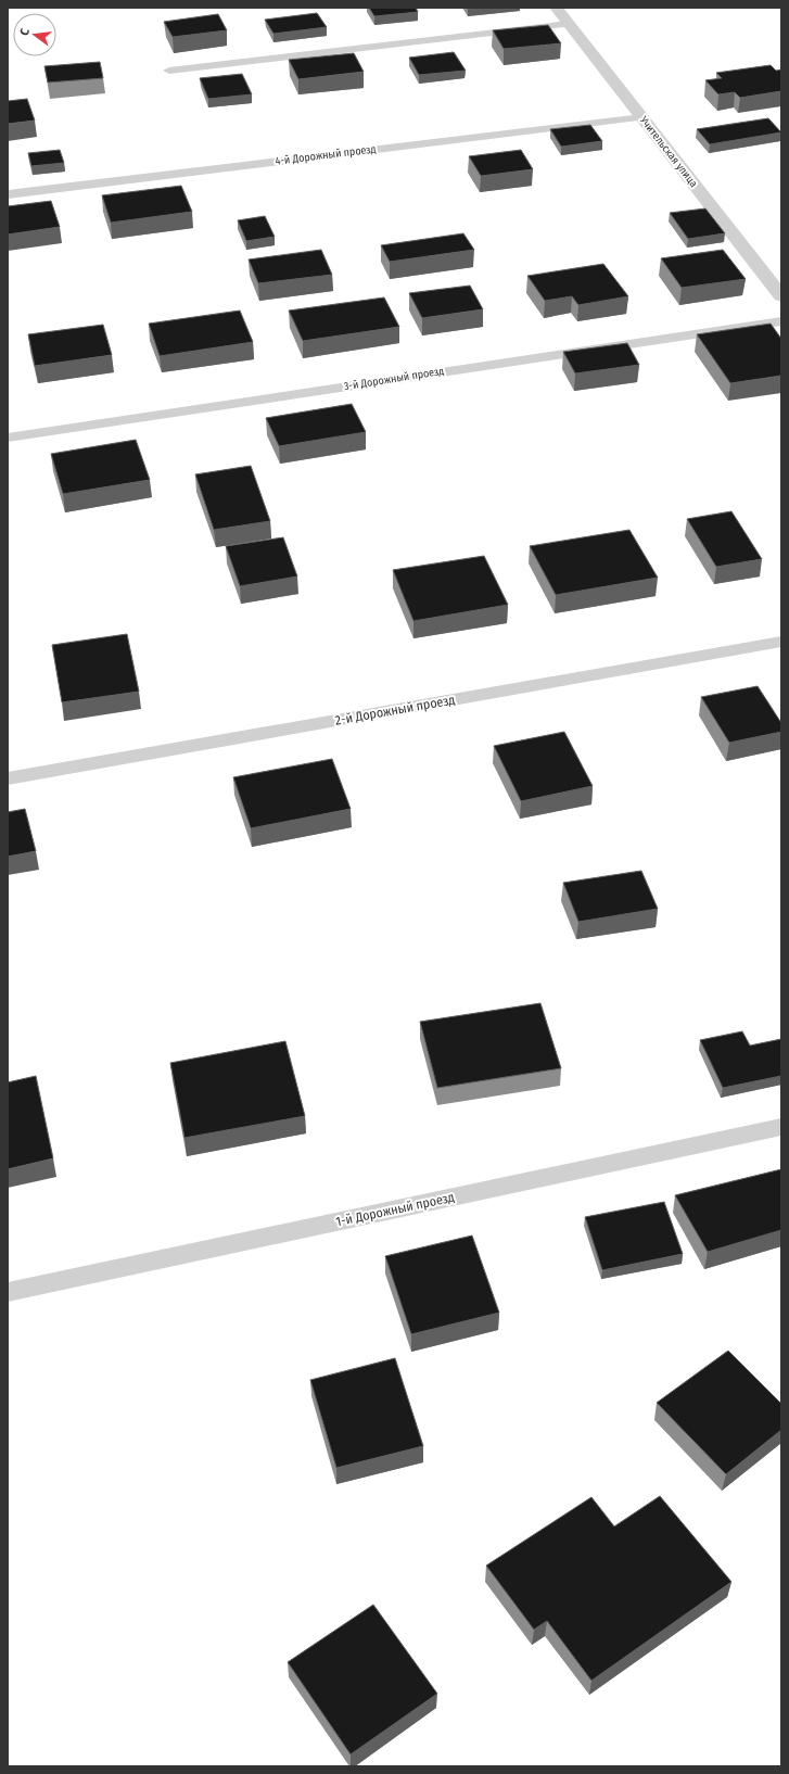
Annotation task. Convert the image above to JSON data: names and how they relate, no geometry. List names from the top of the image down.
{
  "streets": {
    "street": ["Учительская улица"],
    "lane": [
      "4-й Дорожный проезд",
      "3-й Дорожный проезд",
      "2-й Дорожный проезд",
      "1-й Дорожный проезд"
    ]
  },
  "crossings": [
    ["Учительская улица", "4-й Дорожный проезд"]
  ],
  "north": "left"
}
